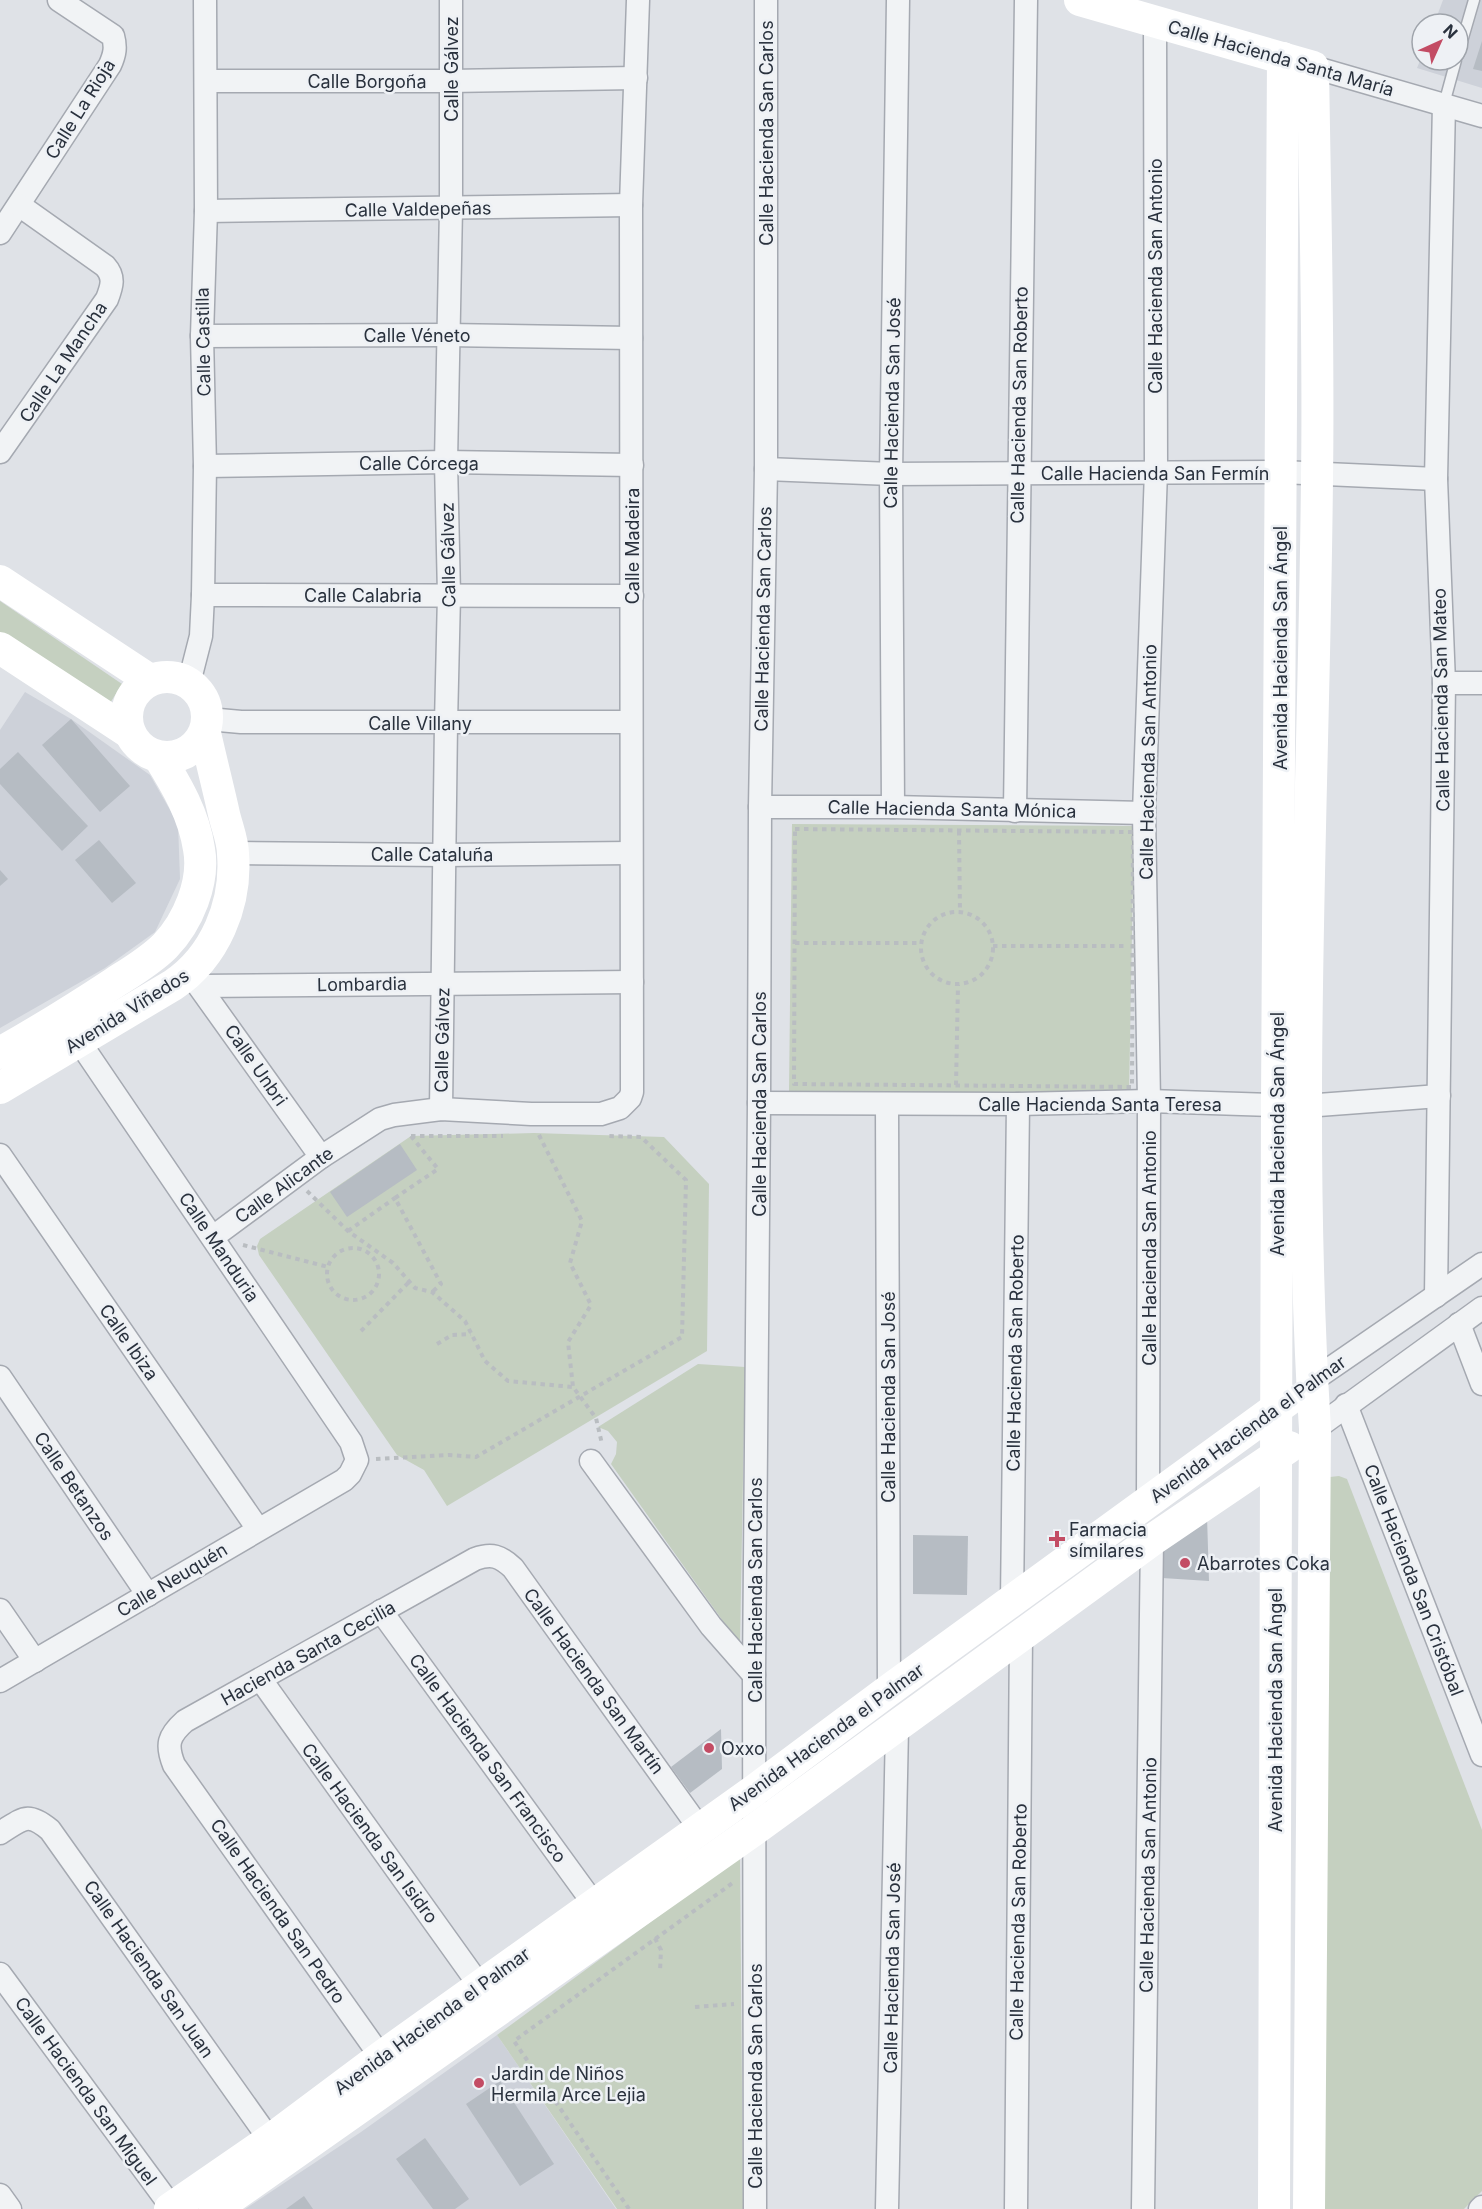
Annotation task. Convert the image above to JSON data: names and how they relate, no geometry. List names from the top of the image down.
{
  "streets": {
    "street": [
      "Calle Hacienda Santa María",
      "Calle Gálvez",
      "Calle Borgoña",
      "Calle La Rioja",
      "Calle Hacienda San Carlos",
      "Calle Valdepeñas",
      "Calle Hacienda San Antonio",
      "Calle Véneto",
      "Calle Castilla",
      "Calle La Mancha",
      "Calle Hacienda San José",
      "Calle Hacienda San Roberto",
      "Calle Córcega",
      "Calle Hacienda San Fermín",
      "Calle Madeira",
      "Calle Calabria",
      "Avenida Hacienda San Ángel",
      "Calle Hacienda San Mateo",
      "Calle Villany",
      "Calle Hacienda Santa Mónica",
      "Calle Cataluña",
      "Lombardia",
      "Avenida Viñedos",
      "Calle Unbri",
      "Calle Hacienda Santa Teresa",
      "Calle Alicante",
      "Calle Manduria",
      "Calle Ibiza",
      "Avenida Hacienda el Palmar",
      "Calle Betanzos",
      "Calle Neuquén",
      "Calle Hacienda San Cristóbal",
      "Hacienda Santa Cecilia",
      "Calle Hacienda San Martín",
      "Calle Hacienda San Francisco",
      "Calle Hacienda San Isidro",
      "Calle Hacienda San Pedro",
      "Calle Hacienda San Juan",
      "Calle Hacienda San Miguel"
    ]
  },
  "crossings": [
    ["Calle Hacienda Santa María", "Calle Hacienda San Antonio"],
    ["Calle Hacienda Santa María", "Avenida Hacienda San Ángel"],
    ["Calle Hacienda Santa María", "Calle Hacienda San Mateo"],
    ["Calle Gálvez", "Calle Borgoña"],
    ["Calle Gálvez", "Calle Valdepeñas"],
    ["Calle Gálvez", "Calle Véneto"],
    ["Calle Gálvez", "Calle Córcega"],
    ["Calle Gálvez", "Calle Calabria"],
    ["Calle Gálvez", "Calle Villany"],
    ["Calle Gálvez", "Calle Cataluña"],
    ["Calle Gálvez", "Lombardia"],
    ["Calle Gálvez", "Calle Alicante"],
    ["Calle Borgoña", "Calle Castilla"],
    ["Calle Borgoña", "Calle Madeira"],
    ["Calle La Rioja", "Calle La Mancha"],
    ["Calle Hacienda San Carlos", "Calle Hacienda San Fermín"],
    ["Calle Hacienda San Carlos", "Calle Hacienda Santa Mónica"],
    ["Calle Hacienda San Carlos", "Calle Hacienda Santa Teresa"],
    ["Calle Hacienda San Carlos", "Avenida Hacienda el Palmar"],
    ["Calle Valdepeñas", "Calle Castilla"],
    ["Calle Valdepeñas", "Calle Madeira"],
    ["Calle Hacienda San Antonio", "Calle Hacienda San Fermín"],
    ["Calle Hacienda San Antonio", "Calle Hacienda Santa Mónica"],
    ["Calle Hacienda San Antonio", "Calle Hacienda Santa Teresa"],
    ["Calle Hacienda San Antonio", "Avenida Hacienda el Palmar"],
    ["Calle Véneto", "Calle Castilla"],
    ["Calle Véneto", "Calle Madeira"],
    ["Calle Castilla", "Calle Córcega"],
    ["Calle Castilla", "Calle Calabria"],
    ["Calle Castilla", "Calle Villany"],
    ["Calle Castilla", "Avenida Viñedos"],
    ["Calle Hacienda San José", "Calle Hacienda San Fermín"],
    ["Calle Hacienda San José", "Calle Hacienda Santa Mónica"],
    ["Calle Hacienda San José", "Calle Hacienda Santa Teresa"],
    ["Calle Hacienda San José", "Avenida Hacienda el Palmar"],
    ["Calle Hacienda San Roberto", "Calle Hacienda San Fermín"],
    ["Calle Hacienda San Roberto", "Calle Hacienda Santa Mónica"],
    ["Calle Hacienda San Roberto", "Calle Hacienda Santa Teresa"],
    ["Calle Hacienda San Roberto", "Avenida Hacienda el Palmar"],
    ["Calle Córcega", "Calle Madeira"],
    ["Calle Hacienda San Fermín", "Avenida Hacienda San Ángel"],
    ["Calle Hacienda San Fermín", "Calle Hacienda San Mateo"],
    ["Calle Madeira", "Calle Calabria"],
    ["Calle Madeira", "Calle Villany"],
    ["Calle Madeira", "Calle Cataluña"],
    ["Calle Madeira", "Lombardia"],
    ["Calle Madeira", "Calle Alicante"],
    ["Avenida Hacienda San Ángel", "Calle Hacienda Santa Teresa"],
    ["Avenida Hacienda San Ángel", "Avenida Hacienda el Palmar"],
    ["Calle Hacienda San Mateo", "Calle Hacienda Santa Teresa"],
    ["Calle Hacienda San Mateo", "Avenida Hacienda el Palmar"],
    ["Calle Villany", "Avenida Viñedos"],
    ["Calle Cataluña", "Avenida Viñedos"],
    ["Lombardia", "Avenida Viñedos"],
    ["Lombardia", "Calle Unbri"],
    ["Avenida Viñedos", "Calle Unbri"],
    ["Avenida Viñedos", "Calle Manduria"],
    ["Calle Unbri", "Calle Alicante"],
    ["Calle Alicante", "Calle Manduria"],
    ["Calle Manduria", "Calle Neuquén"],
    ["Calle Ibiza", "Calle Neuquén"],
    ["Avenida Hacienda el Palmar", "Calle Hacienda San Cristóbal"],
    ["Avenida Hacienda el Palmar", "Calle Hacienda San Martín"],
    ["Avenida Hacienda el Palmar", "Calle Hacienda San Francisco"],
    ["Avenida Hacienda el Palmar", "Calle Hacienda San Isidro"],
    ["Avenida Hacienda el Palmar", "Calle Hacienda San Pedro"],
    ["Avenida Hacienda el Palmar", "Calle Hacienda San Juan"],
    ["Avenida Hacienda el Palmar", "Calle Hacienda San Miguel"],
    ["Calle Betanzos", "Calle Neuquén"],
    ["Hacienda Santa Cecilia", "Calle Hacienda San Martín"],
    ["Hacienda Santa Cecilia", "Calle Hacienda San Francisco"],
    ["Hacienda Santa Cecilia", "Calle Hacienda San Isidro"],
    ["Hacienda Santa Cecilia", "Calle Hacienda San Pedro"]
  ],
  "places": {
    "health": ["Farmacia símilares"],
    "other": ["Abarrotes Coka", "Oxxo", "Jardin de Niños Hermila Arce Lejia"]
  },
  "north": "top right"
}
